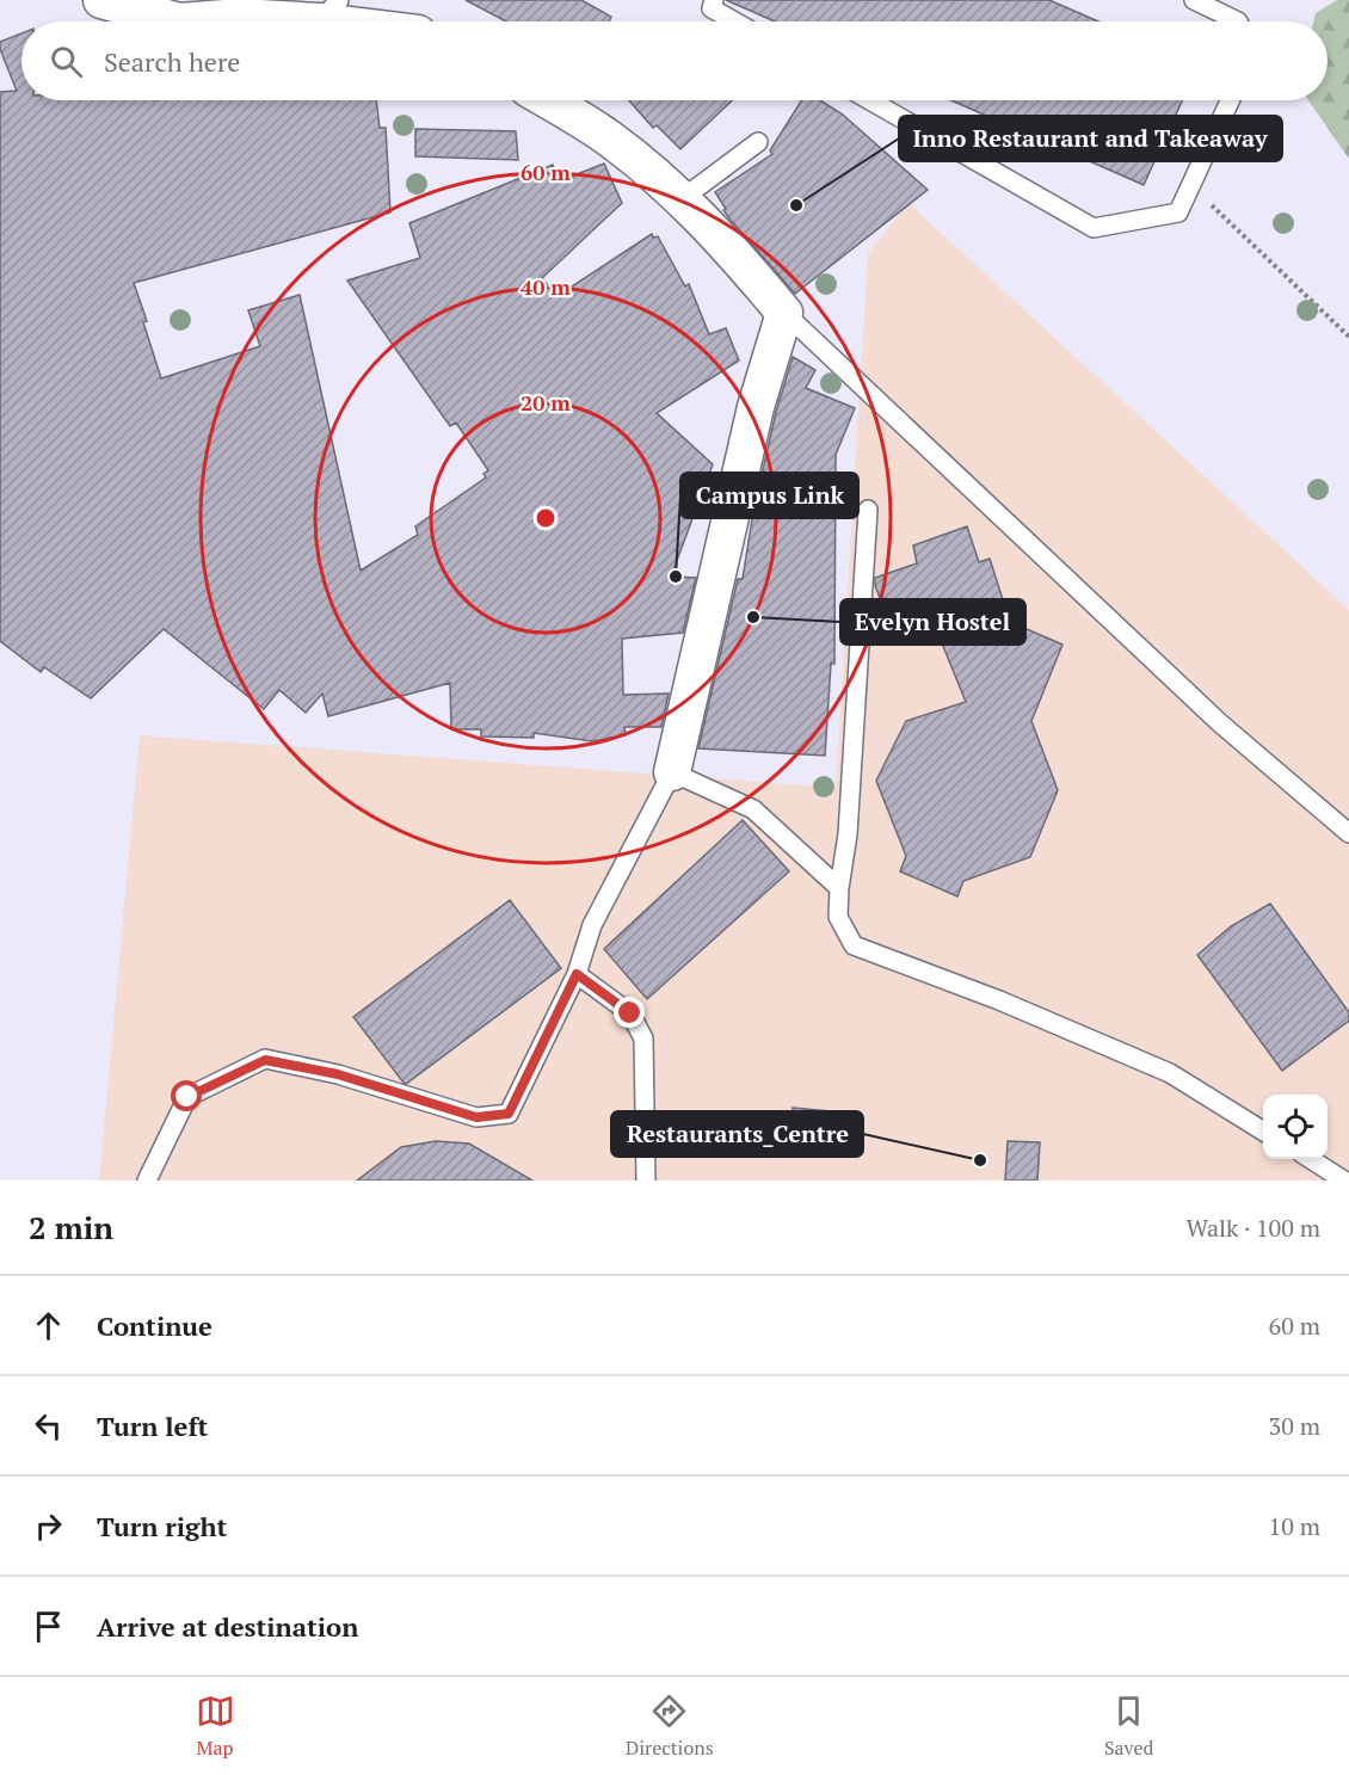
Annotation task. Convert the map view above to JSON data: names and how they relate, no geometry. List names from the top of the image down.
{
  "places": [
    "Inno Restaurant and Takeaway",
    "Campus Link",
    "Evelyn Hostel",
    "Restaurants_Centre"
  ],
  "page": {
    "search": "Search here",
    "heading": ["2 min", "Walk · 100 m"],
    "list": [
      ["Continue", "60 m"],
      ["Turn left", "30 m"],
      ["Turn right", "10 m"],
      "Arrive at destination"
    ],
    "nav": ["Map", "Directions", "Saved"]
  },
  "rings": ["60 m", "40 m", "20 m"]
}
